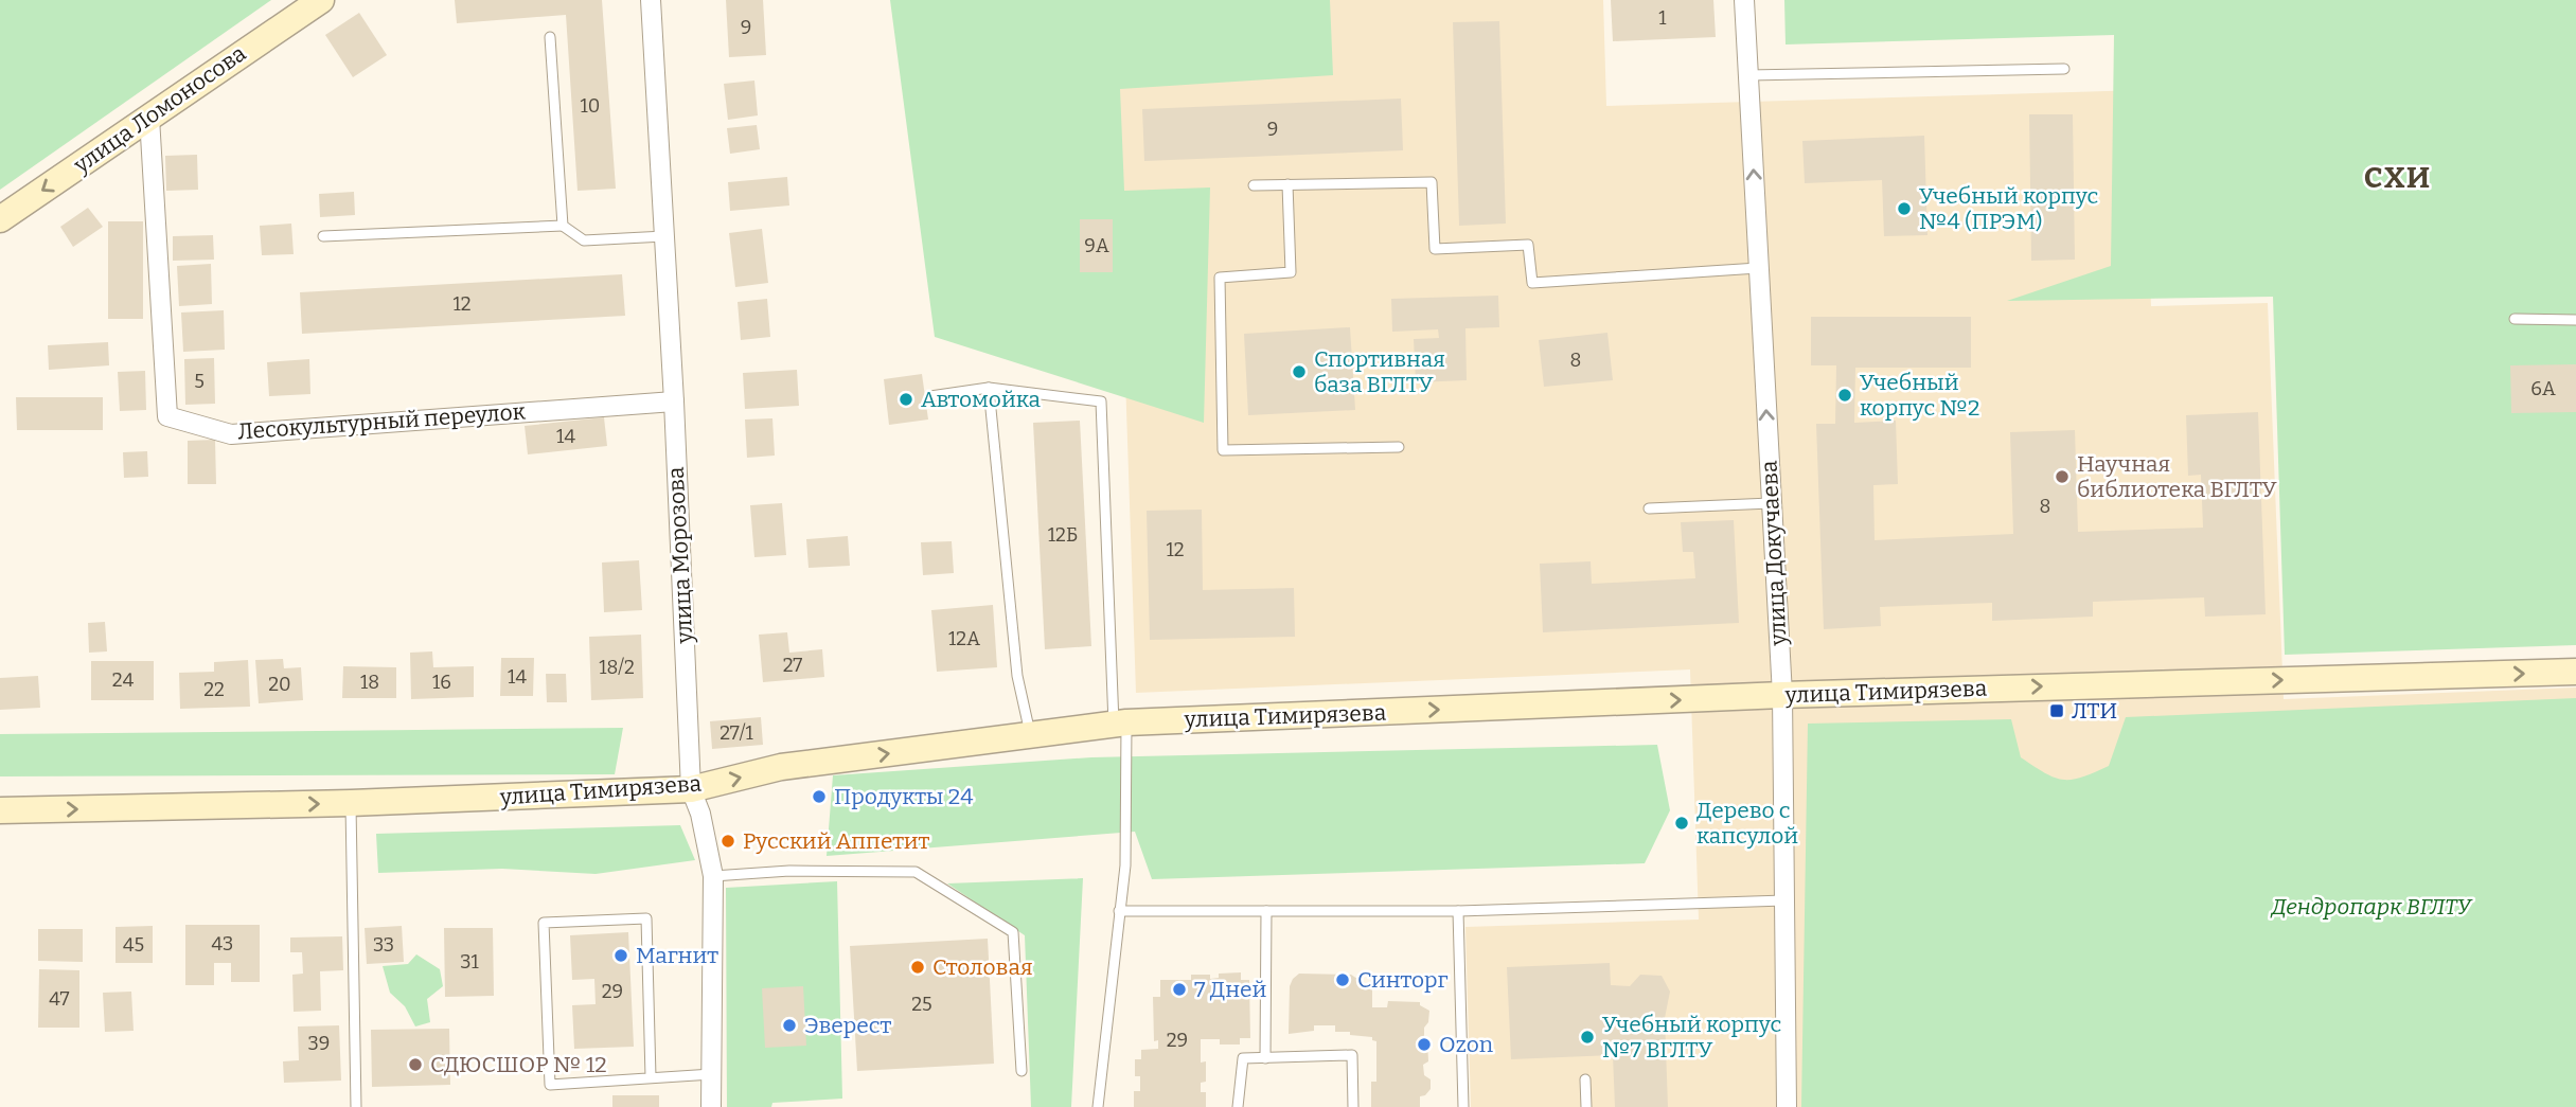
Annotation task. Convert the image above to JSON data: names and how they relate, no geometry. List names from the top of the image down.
{
  "streets": {
    "main road": ["улица Ломоносова", "улица Тимирязева"],
    "street": ["Лесокультурный переулок", "улица Докучаева", "улица Морозова"]
  },
  "crossings": [
    ["улица Ломоносова", "Лесокультурный переулок"],
    ["Лесокультурный переулок", "улица Морозова"],
    ["улица Докучаева", "улица Тимирязева"],
    ["улица Морозова", "улица Тимирязева"]
  ],
  "one_way": ["улица Ломоносова", "улица Докучаева", "улица Тимирязева"],
  "districts": ["СХИ"],
  "parks": ["Дендропарк ВГЛТУ"],
  "places": {
    "other": [
      "Учебный корпус №4 (ПРЭМ)",
      "Спортивная база ВГЛТУ",
      "Учебный корпус №2",
      "Автомойка",
      "Научная библиотека ВГЛТУ",
      "Продукты 24",
      "Дерево с капсулой",
      "Русский Аппетит",
      "Магнит",
      "Столовая",
      "Синторг",
      "7 Дней",
      "Эверест",
      "Учебный корпус №7 ВГЛТУ",
      "Ozon",
      "СДЮСШОР № 12"
    ],
    "transit": ["ЛТИ"]
  },
  "house_numbers": [
    "1",
    "9",
    "10",
    "9",
    "9А",
    "12",
    "8",
    "5",
    "6А",
    "14",
    "8",
    "12Б",
    "12",
    "12А",
    "27",
    "18/2",
    "14",
    "24",
    "18",
    "16",
    "20",
    "22",
    "27/1",
    "43",
    "45",
    "33",
    "31",
    "29",
    "47",
    "25",
    "29",
    "39"
  ]
}
